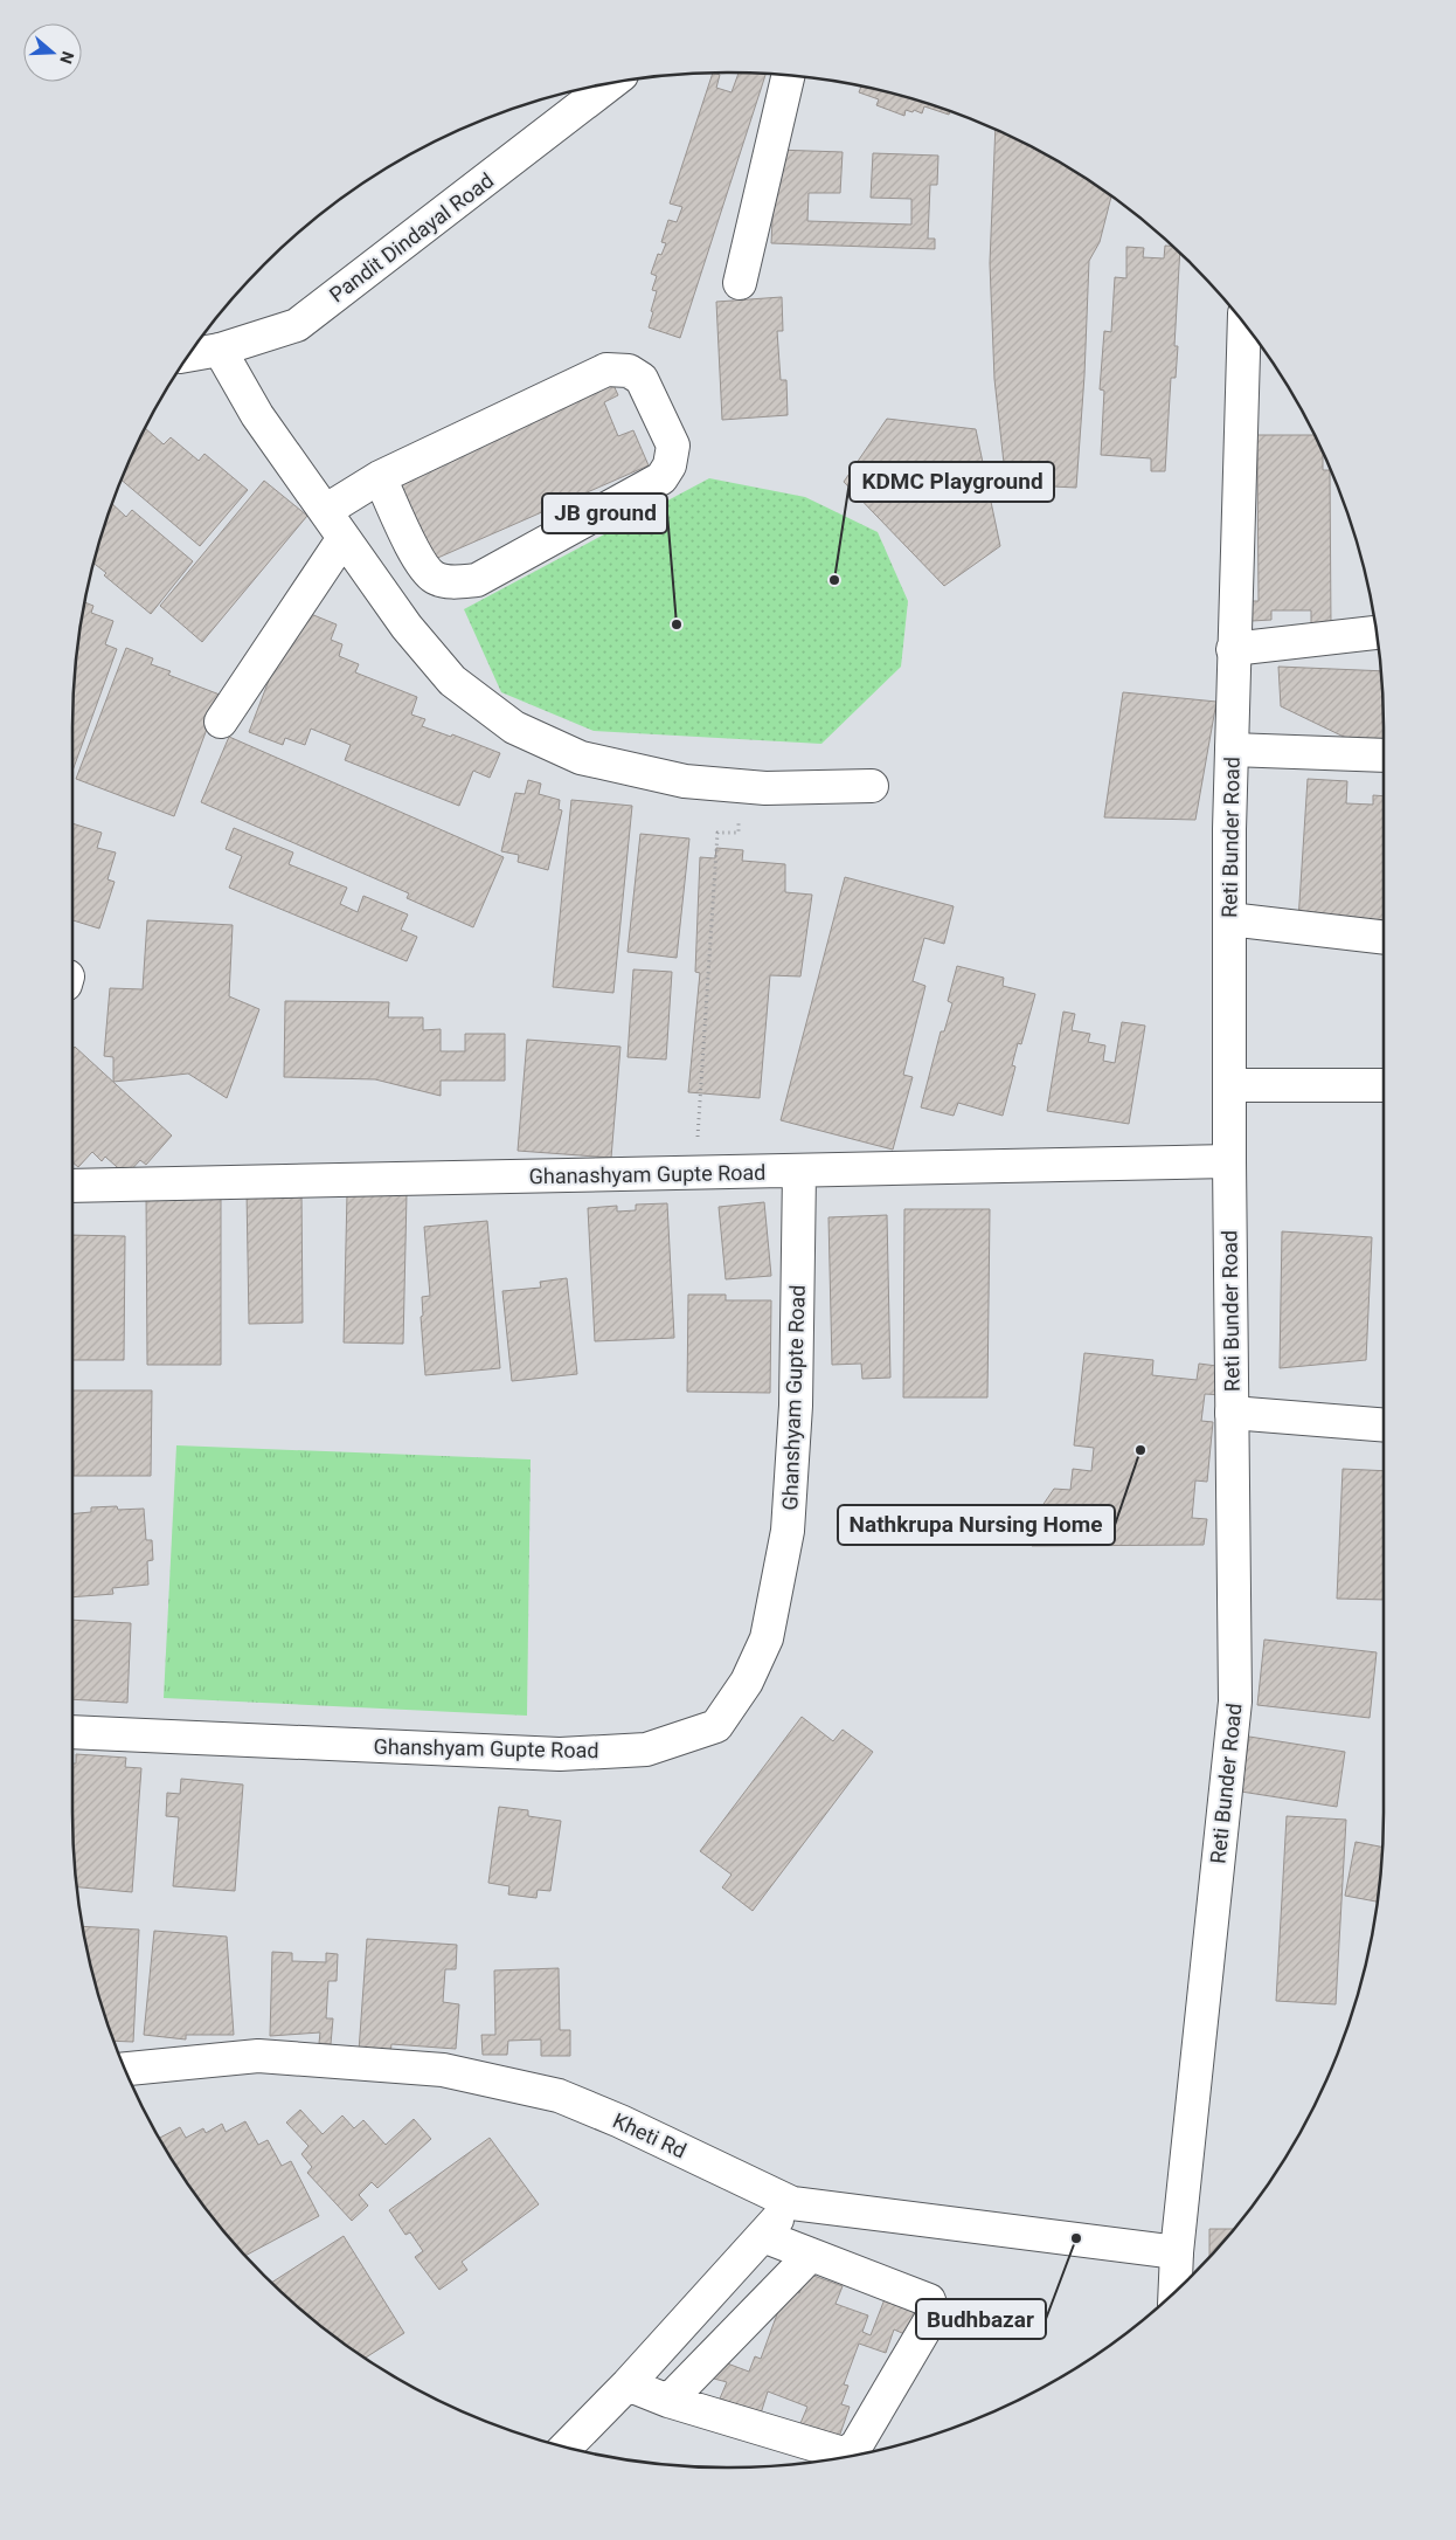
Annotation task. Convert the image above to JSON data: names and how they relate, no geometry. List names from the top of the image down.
{
  "streets": {
    "street": [
      "Pandit Dindayal Road",
      "Reti Bunder Road",
      "Ghanashyam Gupte Road",
      "Ghanshyam Gupte Road",
      "Kheti Rd"
    ]
  },
  "crossings": [
    ["Reti Bunder Road", "Ghanashyam Gupte Road"],
    ["Reti Bunder Road", "Kheti Rd"],
    ["Ghanashyam Gupte Road", "Ghanshyam Gupte Road"]
  ],
  "places": [
    "KDMC Playground",
    "JB ground",
    "Nathkrupa Nursing Home",
    "Budhbazar"
  ],
  "north": "right"
}
